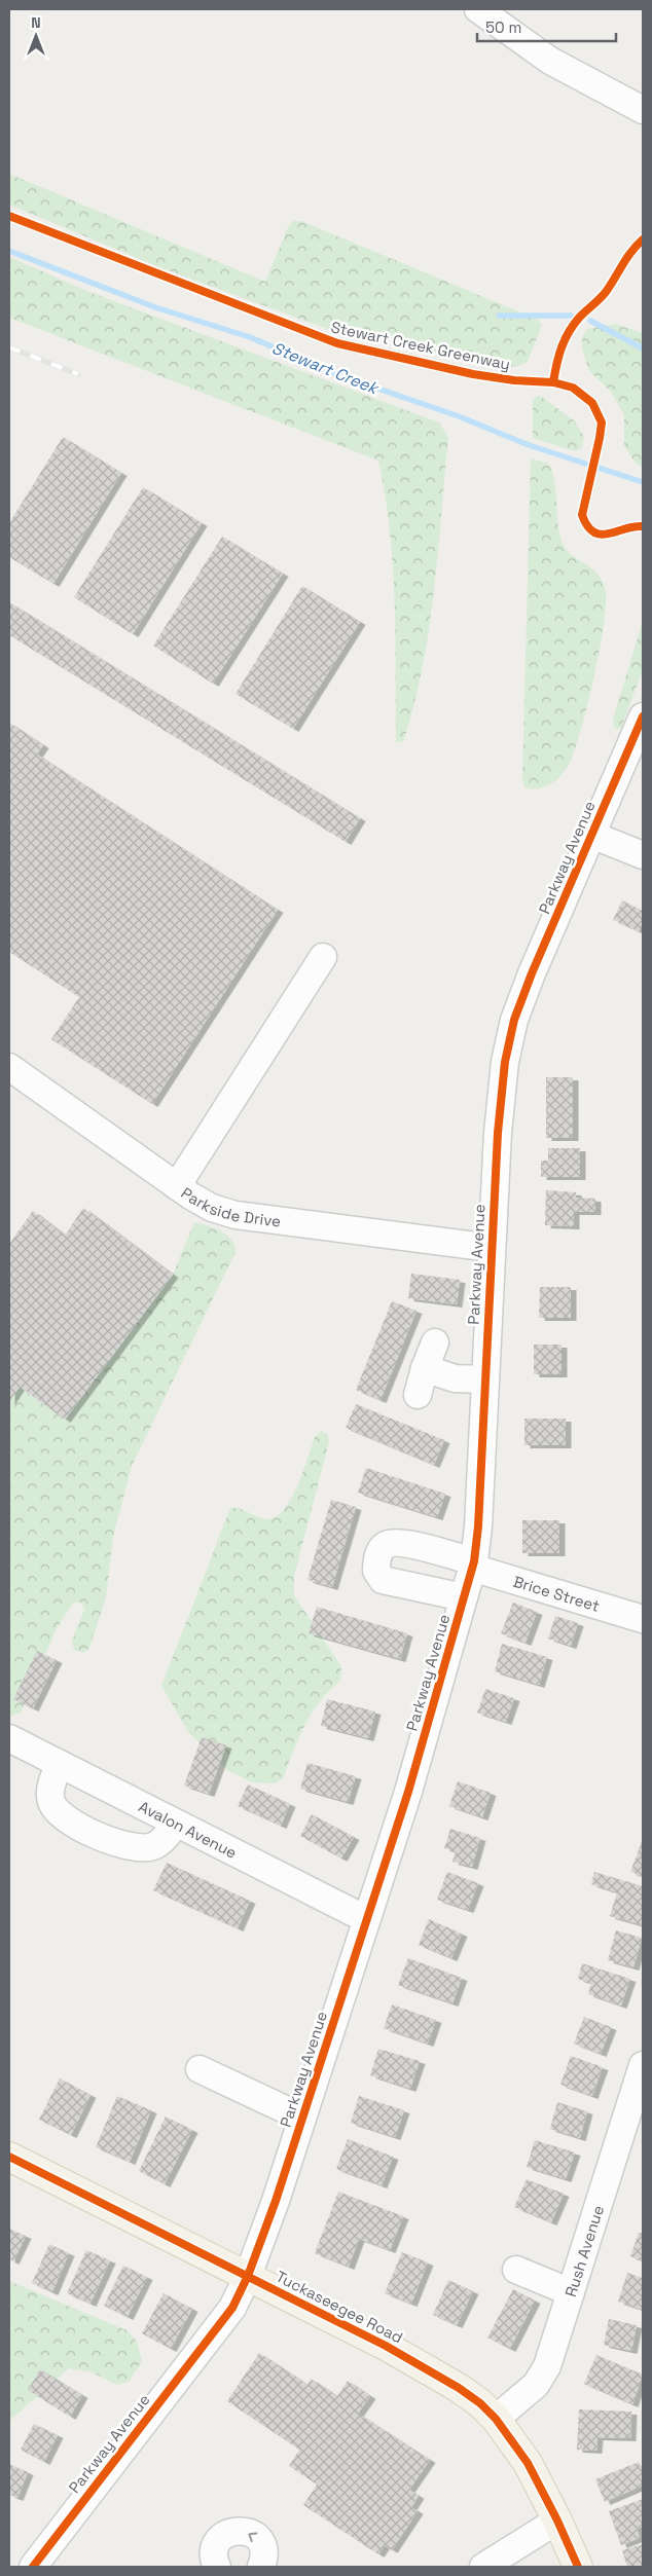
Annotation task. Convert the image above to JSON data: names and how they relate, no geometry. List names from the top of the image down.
{
  "streets": {
    "main road": ["Tuckaseegee Road"],
    "street": [
      "Parkway Avenue",
      "Parkside Drive",
      "Brice Street",
      "Avalon Avenue",
      "Rush Avenue"
    ],
    "cycle path": ["Stewart Creek Greenway"]
  },
  "crossings": [
    ["Parkway Avenue", "Parkside Drive"],
    ["Parkway Avenue", "Brice Street"],
    ["Parkway Avenue", "Avalon Avenue"],
    ["Parkway Avenue", "Tuckaseegee Road"],
    ["Rush Avenue", "Tuckaseegee Road"]
  ],
  "water": ["Stewart Creek"],
  "scale_bar": "50 m",
  "north": "top"
}
